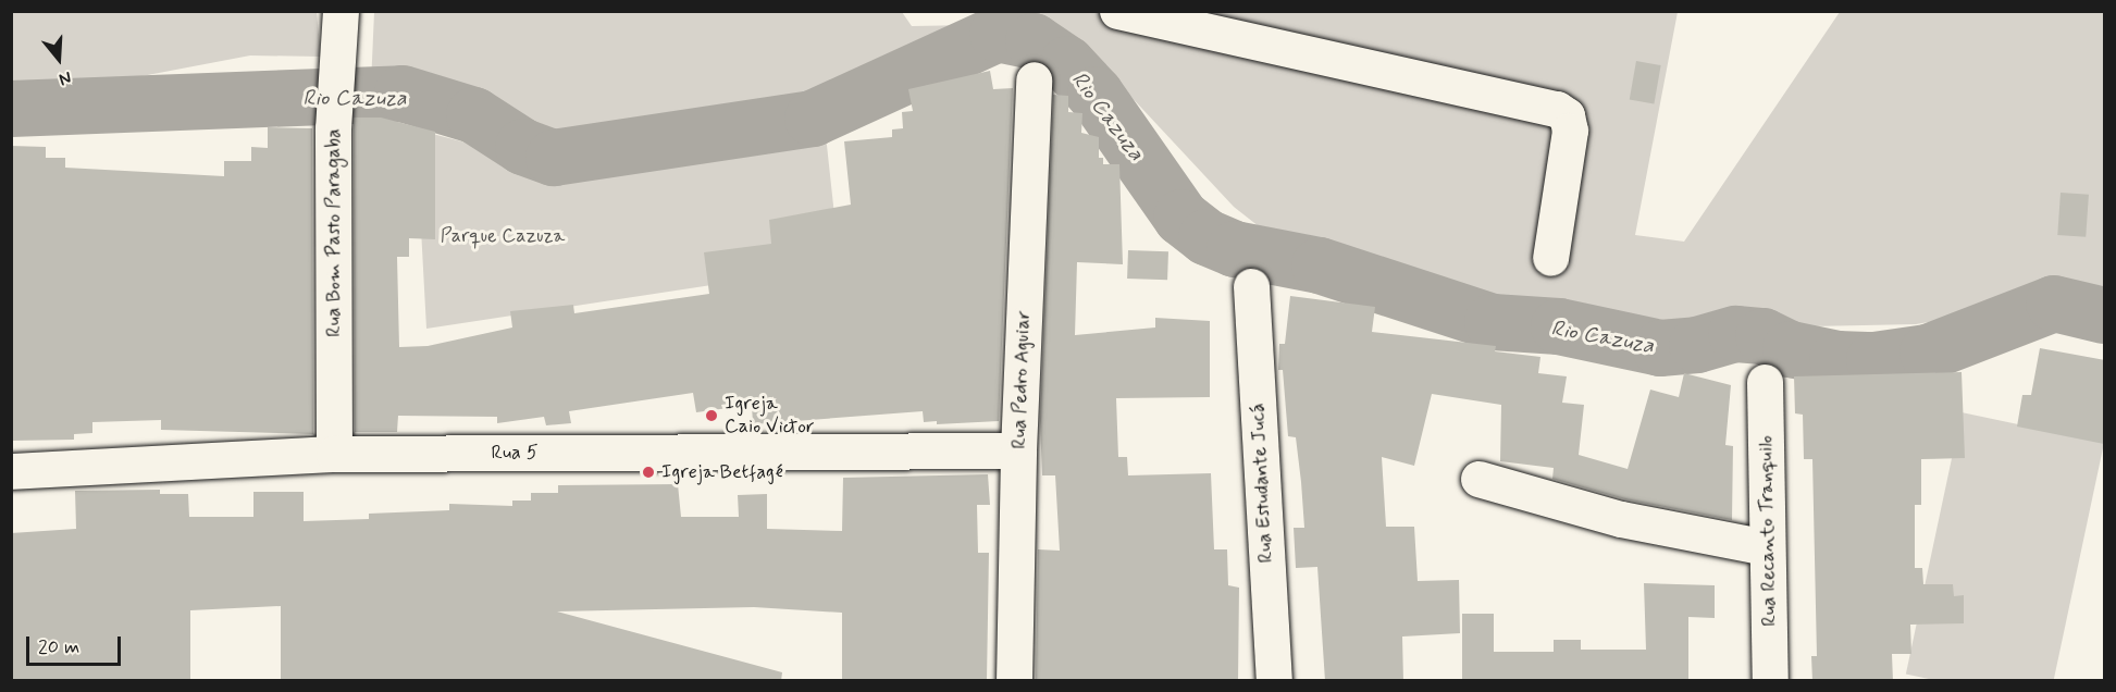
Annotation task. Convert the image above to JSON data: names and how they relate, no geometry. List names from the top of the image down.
{
  "streets": {
    "street": [
      "Rua Bom Pasto Paragaba",
      "Rua Pedro Aguiar",
      "Rua 5",
      "Rua Estudante Jucá",
      "Rua Recanto Tranquilo"
    ]
  },
  "crossings": [
    ["Rua Bom Pasto Paragaba", "Rua 5"],
    ["Rua Pedro Aguiar", "Rua 5"]
  ],
  "water": ["Rio Cazuza"],
  "parks": ["Parque Cazuza"],
  "places": ["Igreja Caio Victor", "Igreja Betfagé"],
  "scale_bar": "20 m",
  "north": "bottom"
}
